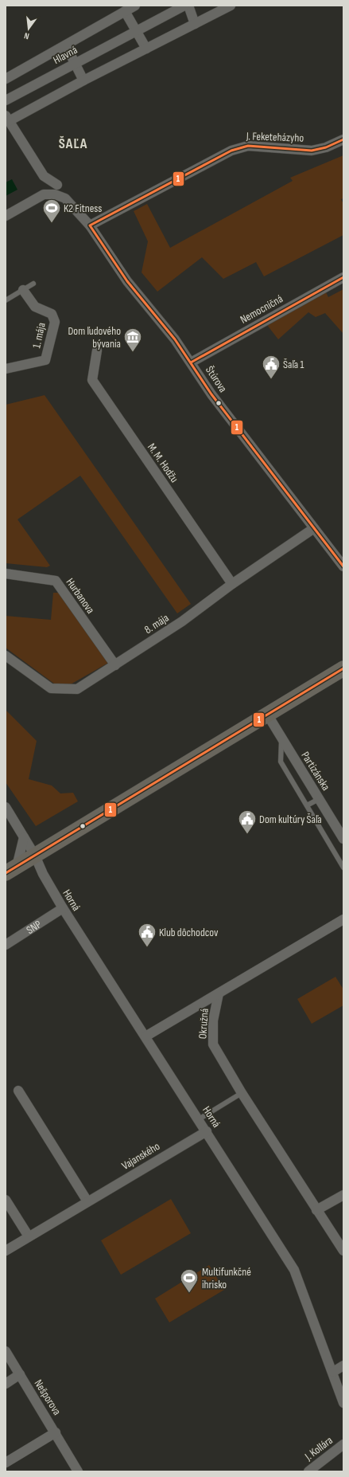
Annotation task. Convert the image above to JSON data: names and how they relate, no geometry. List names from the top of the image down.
{
  "streets": {
    "street": [
      "Hlavná",
      "J. Feketeházyho",
      "Nemocničná",
      "1. mája",
      "Štúrova",
      "M. M. Hodžu",
      "Hurbanova",
      "8. mája",
      "Partizánska",
      "Horná",
      "SNP",
      "Okružná",
      "Vajanského",
      "Nešporova",
      "J. Kollára"
    ]
  },
  "crossings": [
    ["J. Feketeházyho", "Štúrova"],
    ["Nemocničná", "Štúrova"],
    ["Štúrova", "8. mája"],
    ["M. M. Hodžu", "8. mája"],
    ["Hurbanova", "8. mája"],
    ["Horná", "SNP"],
    ["Horná", "Vajanského"]
  ],
  "districts": ["ŠAĽA"],
  "places": {
    "sports": ["K2 Fitness", "Multifunkčné ihrisko"],
    "museum": ["Dom ľudového bývania"],
    "public building": ["Šaľa 1", "Dom kultúry Šaľa", "Klub dôchodcov"]
  },
  "lines": ["transit line 1"],
  "north": "bottom"
}
